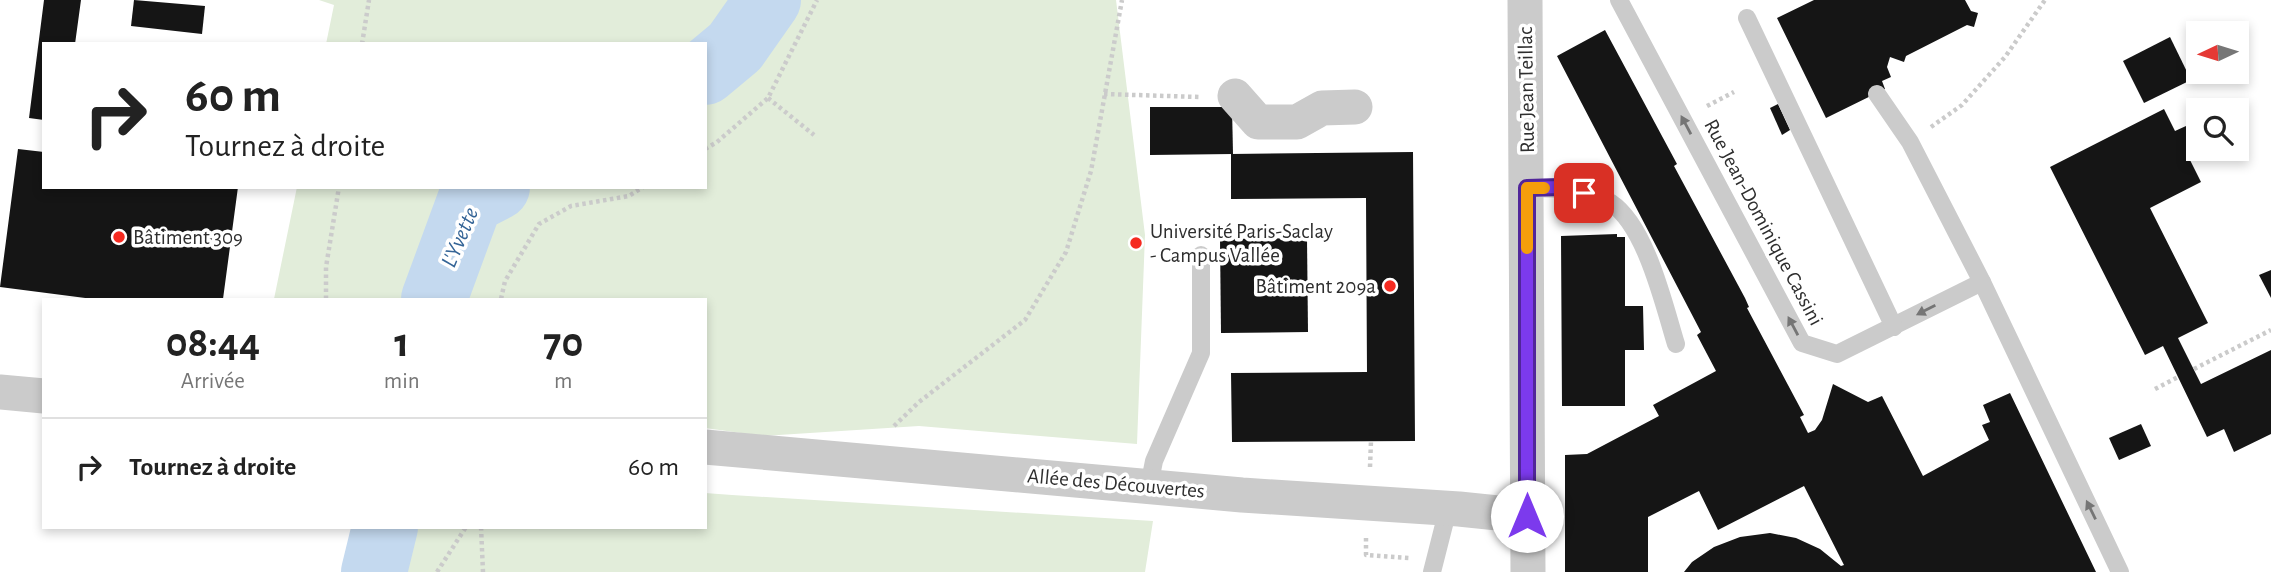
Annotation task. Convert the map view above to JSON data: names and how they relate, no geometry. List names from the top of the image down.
{
  "streets": {
    "street": ["Rue Jean Teillac", "Allée des Découvertes"],
    "lane": ["Rue Jean-Dominique Cassini"]
  },
  "crossings": [
    ["Rue Jean Teillac", "Allée des Découvertes"]
  ],
  "water": ["L'Yvette"],
  "places": ["Bâtiment 309", "Université Paris-Saclay - Campus Vallée", "Bâtiment 209a"],
  "north": "left",
  "page": {
    "turn": ["60 m", "Tournez à droite"],
    "eta": [
      "08:44",
      "Arrivée",
      "1",
      "min",
      "70",
      "m"
    ],
    "list": [
      {
        "name": "Tournez à droite",
        "value": "60 m"
      }
    ]
  }
}
